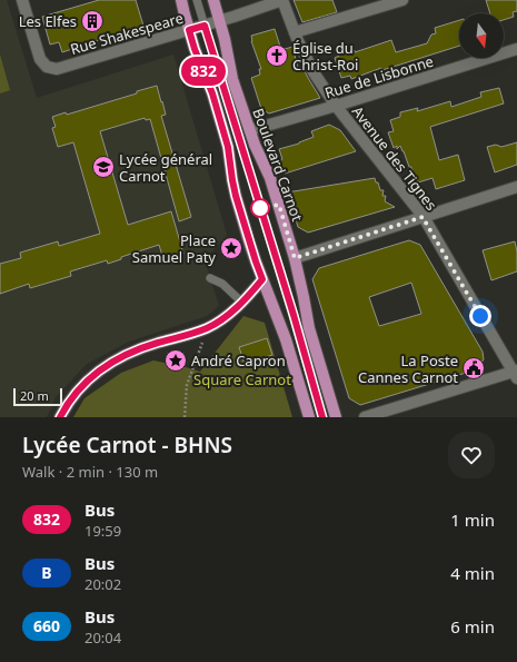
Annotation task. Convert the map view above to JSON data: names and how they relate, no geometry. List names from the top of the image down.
{
  "streets": {
    "main road": ["Boulevard Carnot"],
    "street": ["Rue Shakespeare", "Rue de Lisbonne", "Avenue des Tignes"]
  },
  "crossings": [
    ["Rue Shakespeare", "Avenue des Tignes"],
    ["Rue Shakespeare", "Boulevard Carnot"],
    ["Rue de Lisbonne", "Avenue des Tignes"],
    ["Rue de Lisbonne", "Boulevard Carnot"]
  ],
  "parks": ["Square Carnot"],
  "places": {
    "building": ["Les Elfes"],
    "church": ["Église du Christ-Roi"],
    "school or university": ["Lycée général Carnot"],
    "place": ["Place Samuel Paty", "André Capron"],
    "public building": ["La Poste Cannes Carnot"]
  },
  "lines": ["bus line 832"],
  "scale_bar": "20 m",
  "north": "bottom",
  "page": {
    "on_map": "832",
    "scale": "20 m",
    "heading": ["Lycée Carnot - BHNS", "Walk · 2 min · 130 m"],
    "list": [
      {
        "mark": "832",
        "name": "Bus",
        "note": "19:59",
        "value": "1 min"
      },
      {
        "mark": "B",
        "name": "Bus",
        "note": "20:02",
        "value": "4 min"
      },
      {
        "mark": "660",
        "name": "Bus",
        "note": "20:04",
        "value": "6 min"
      }
    ]
  }
}
